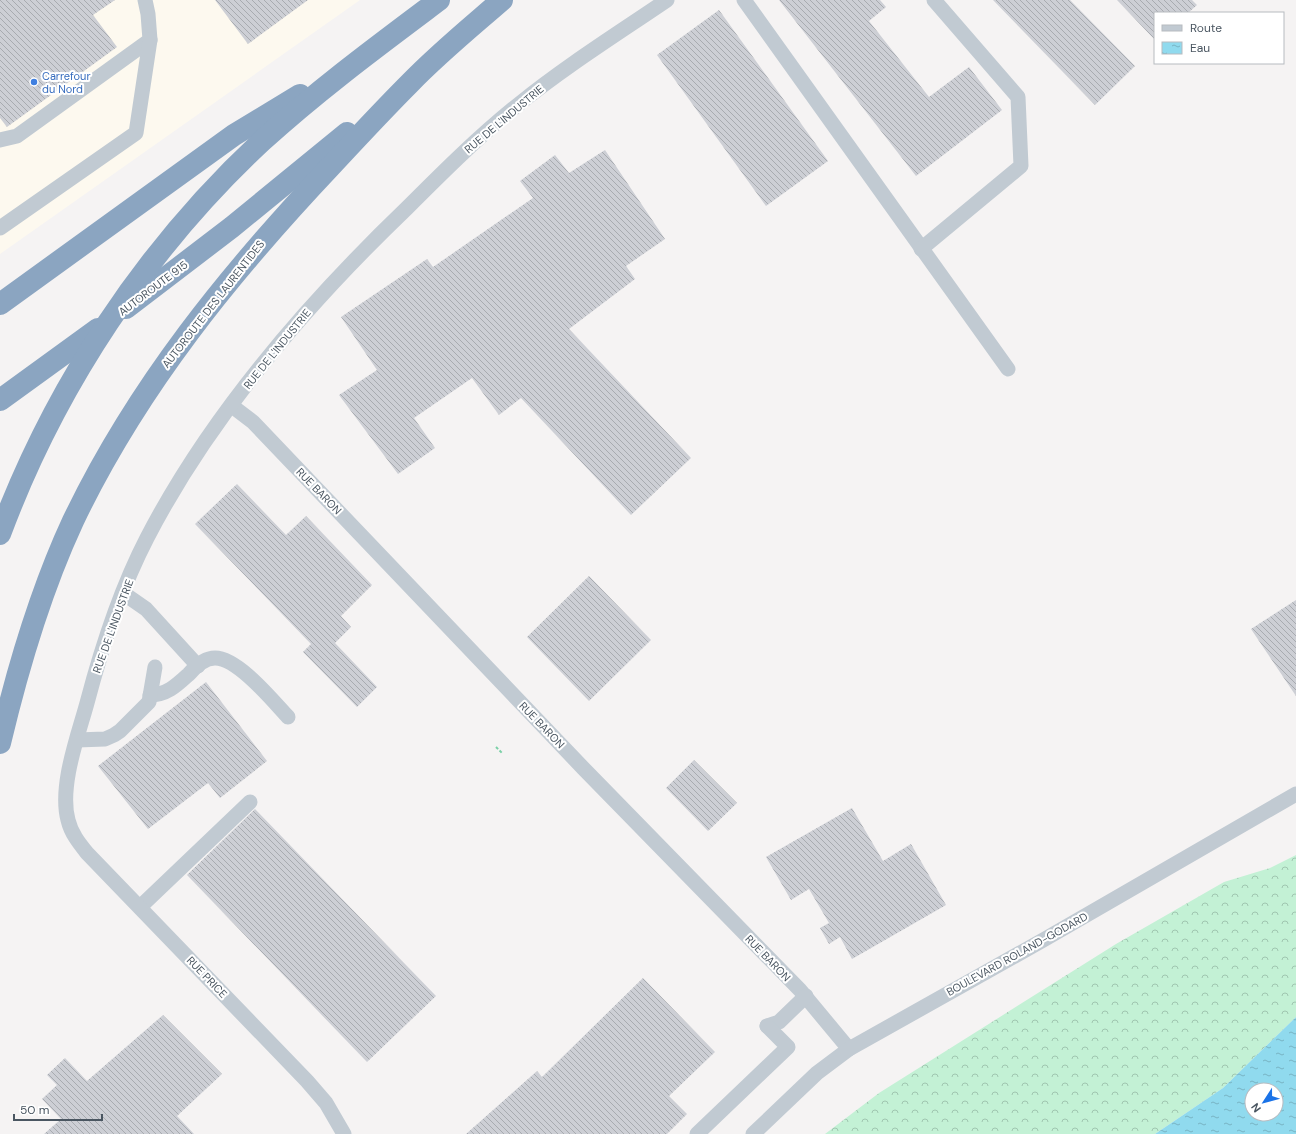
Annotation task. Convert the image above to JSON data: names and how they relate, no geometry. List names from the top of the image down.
{
  "streets": {
    "highway": ["AUTOROUTE 915", "AUTOROUTE DES LAURENTIDES"],
    "street": [
      "RUE DE L'INDUSTRIE",
      "RUE BARON",
      "BOULEVARD ROLAND-GODARD",
      "RUE PRICE"
    ]
  },
  "crossings": [
    ["RUE DE L'INDUSTRIE", "RUE BARON"],
    ["RUE DE L'INDUSTRIE", "RUE PRICE"],
    ["AUTOROUTE 915", "AUTOROUTE DES LAURENTIDES"],
    ["RUE BARON", "BOULEVARD ROLAND-GODARD"]
  ],
  "places": ["Carrefour du Nord"],
  "legend": ["Route", "Eau"],
  "scale_bar": "50 m",
  "north": "bottom left"
}
